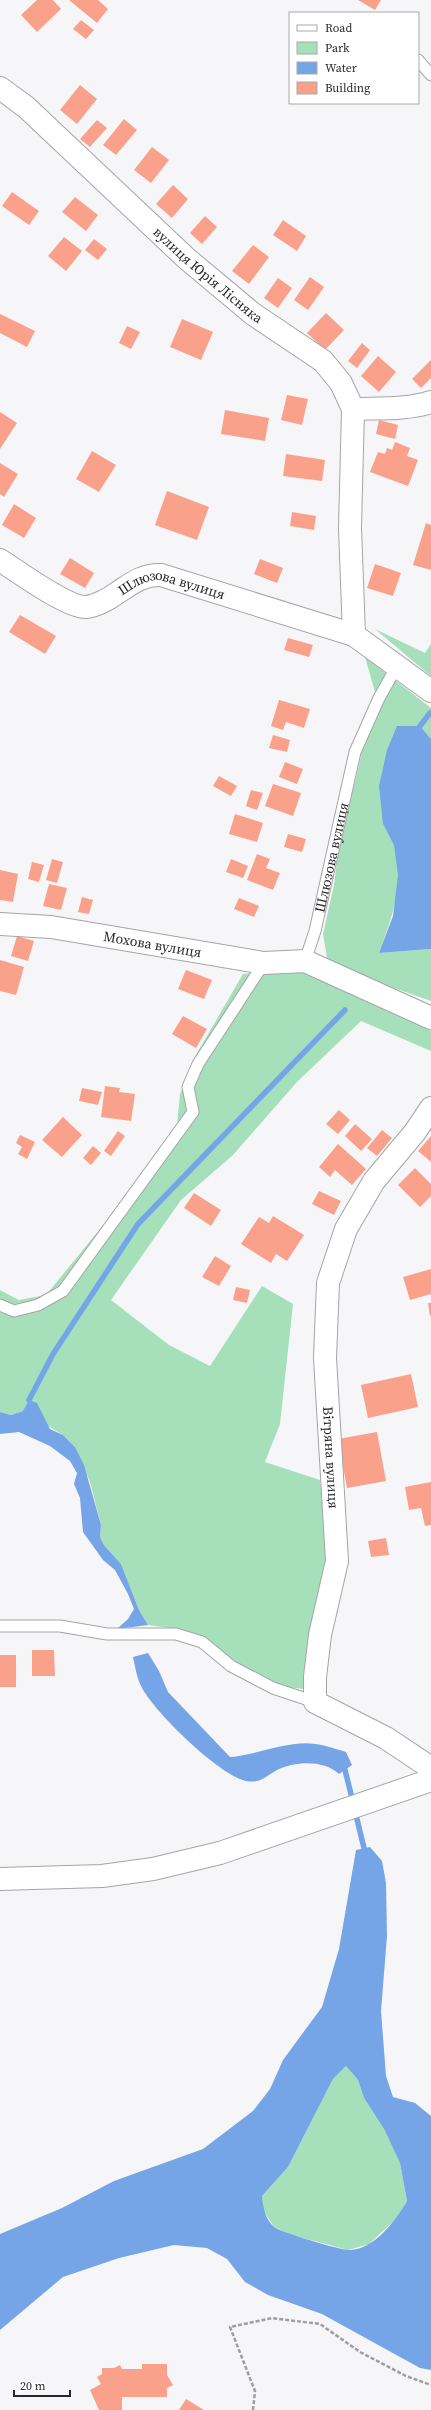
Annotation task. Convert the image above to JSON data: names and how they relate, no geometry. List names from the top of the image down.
{
  "streets": {
    "street": [
      "вулиця Юрія Лісняка",
      "Шлюзова вулиця",
      "Мохова вулиця",
      "Вітряна вулиця"
    ]
  },
  "crossings": [
    ["Шлюзова вулиця", "Мохова вулиця"]
  ],
  "legend": [
    "Road",
    "Park",
    "Water",
    "Building"
  ],
  "scale_bar": "20 m"
}
